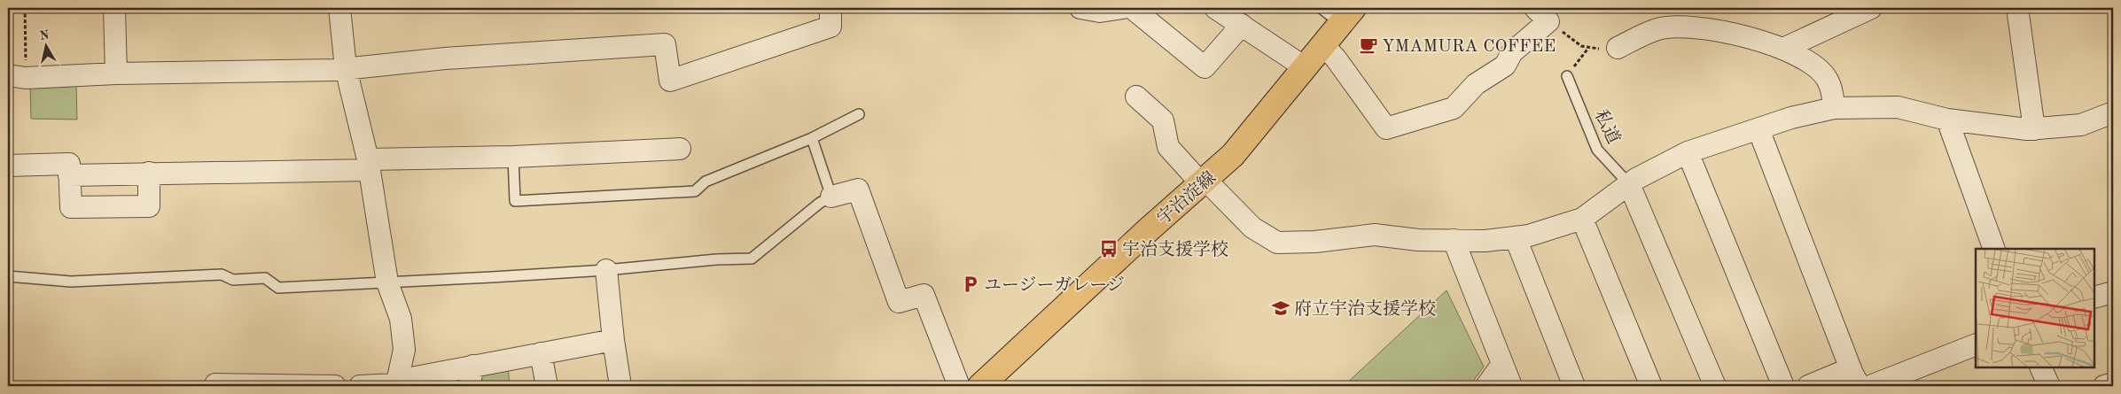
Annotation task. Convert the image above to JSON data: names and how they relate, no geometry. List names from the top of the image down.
{
  "streets": {
    "main road": ["宇治淀線"],
    "lane": ["私道"]
  },
  "places": {
    "cafe": ["YMAMURA COFFEE"],
    "bus stop": ["宇治支援学校"],
    "parking": ["ユージーガレージ"],
    "school or university": ["府立宇治支援学校"]
  },
  "north": "top"
}
